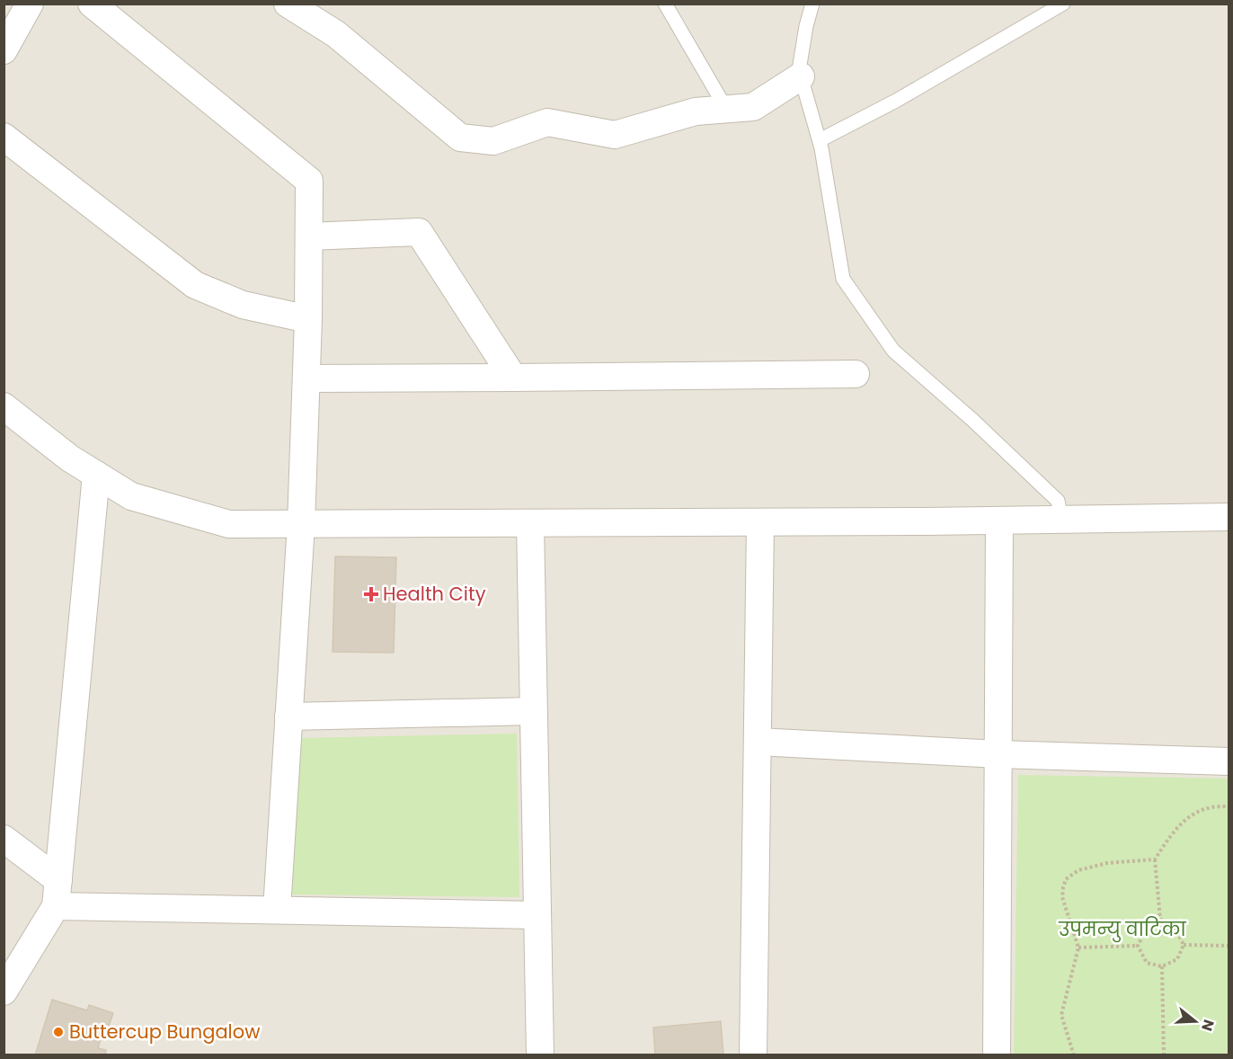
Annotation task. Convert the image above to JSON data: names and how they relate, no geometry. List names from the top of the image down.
{
  "parks": ["उपमन्यु वाटिका"],
  "places": {
    "health": ["Health City"],
    "other": ["Buttercup Bungalow"]
  },
  "north": "right"
}
